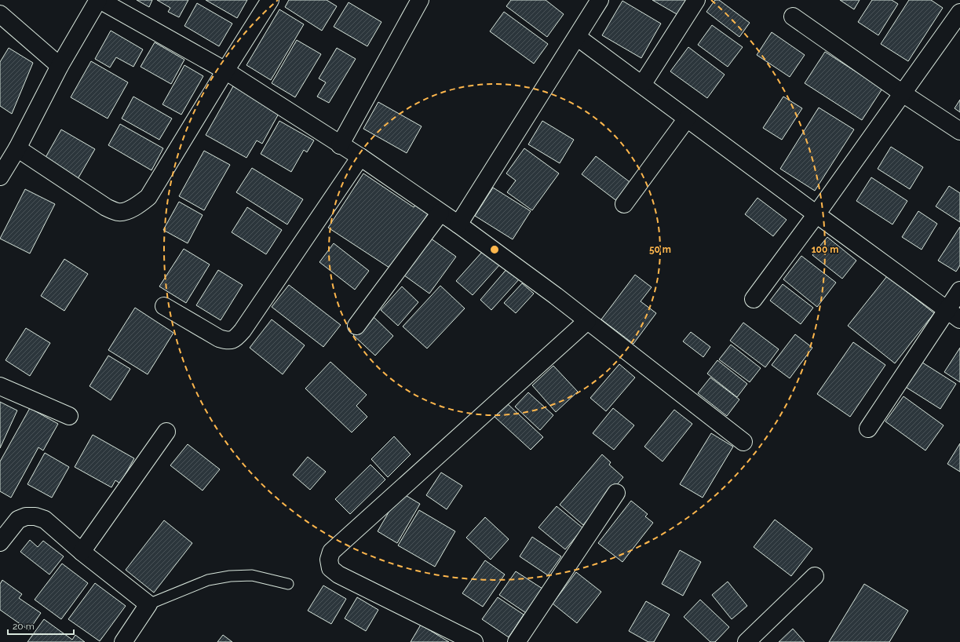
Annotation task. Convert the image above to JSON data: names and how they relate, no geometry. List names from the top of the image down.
{
  "scale_bar": "20 m",
  "rings": ["50 m", "100 m"]
}
